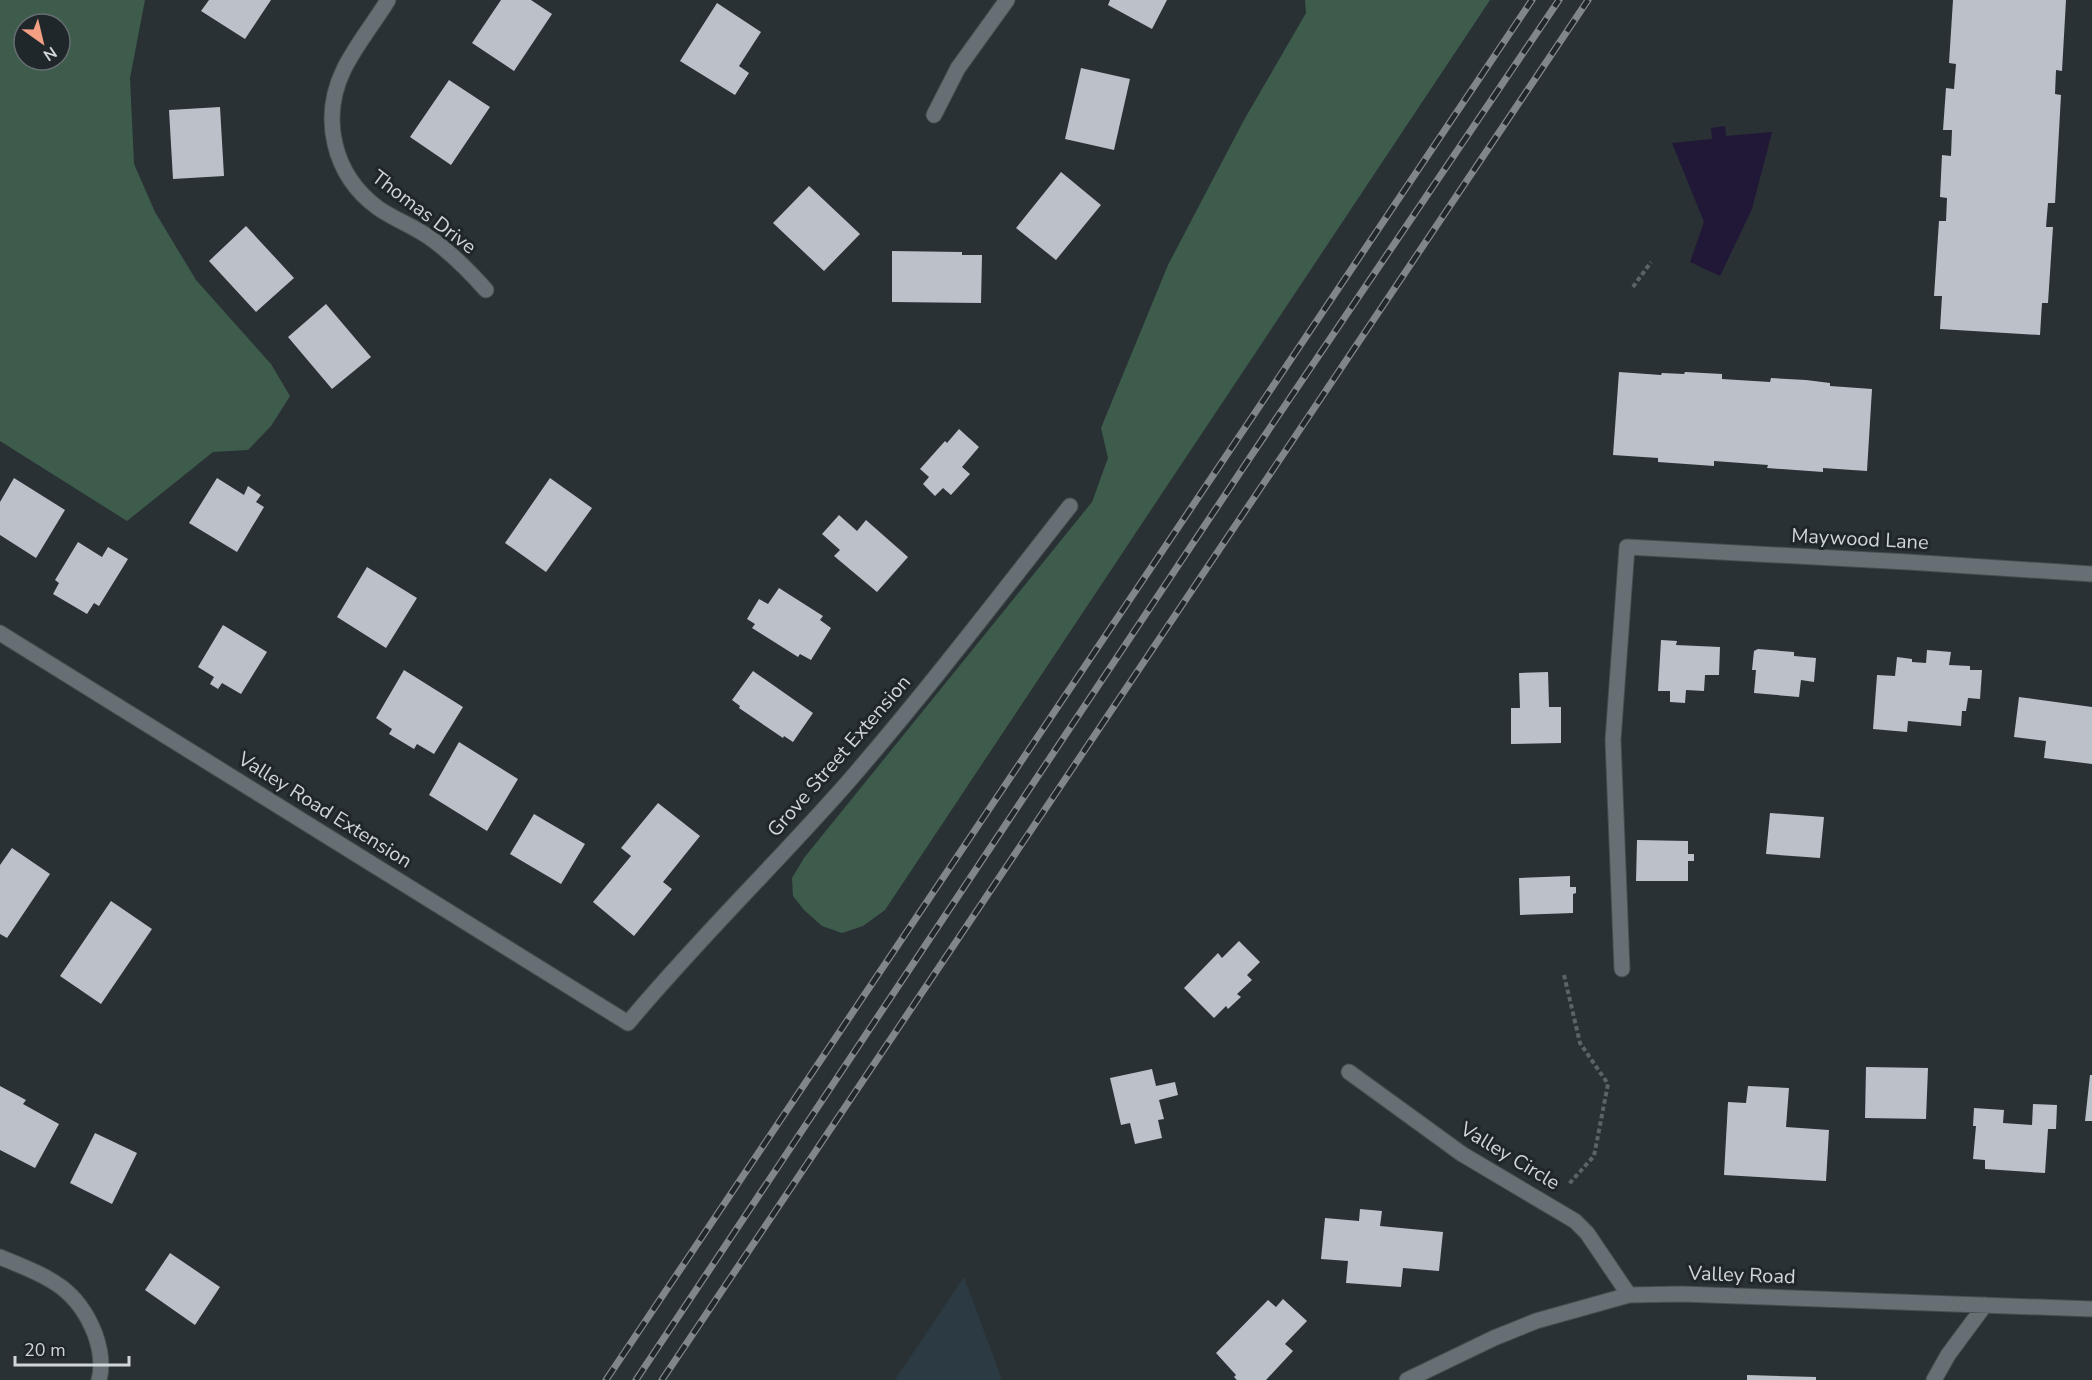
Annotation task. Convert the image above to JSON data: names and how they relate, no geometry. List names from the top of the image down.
{
  "streets": {
    "street": [
      "Thomas Drive",
      "Maywood Lane",
      "Grove Street Extension",
      "Valley Road Extension",
      "Valley Circle",
      "Valley Road"
    ]
  },
  "crossings": [
    ["Grove Street Extension", "Valley Road Extension"],
    ["Valley Circle", "Valley Road"]
  ],
  "scale_bar": "20 m",
  "north": "bottom right"
}
